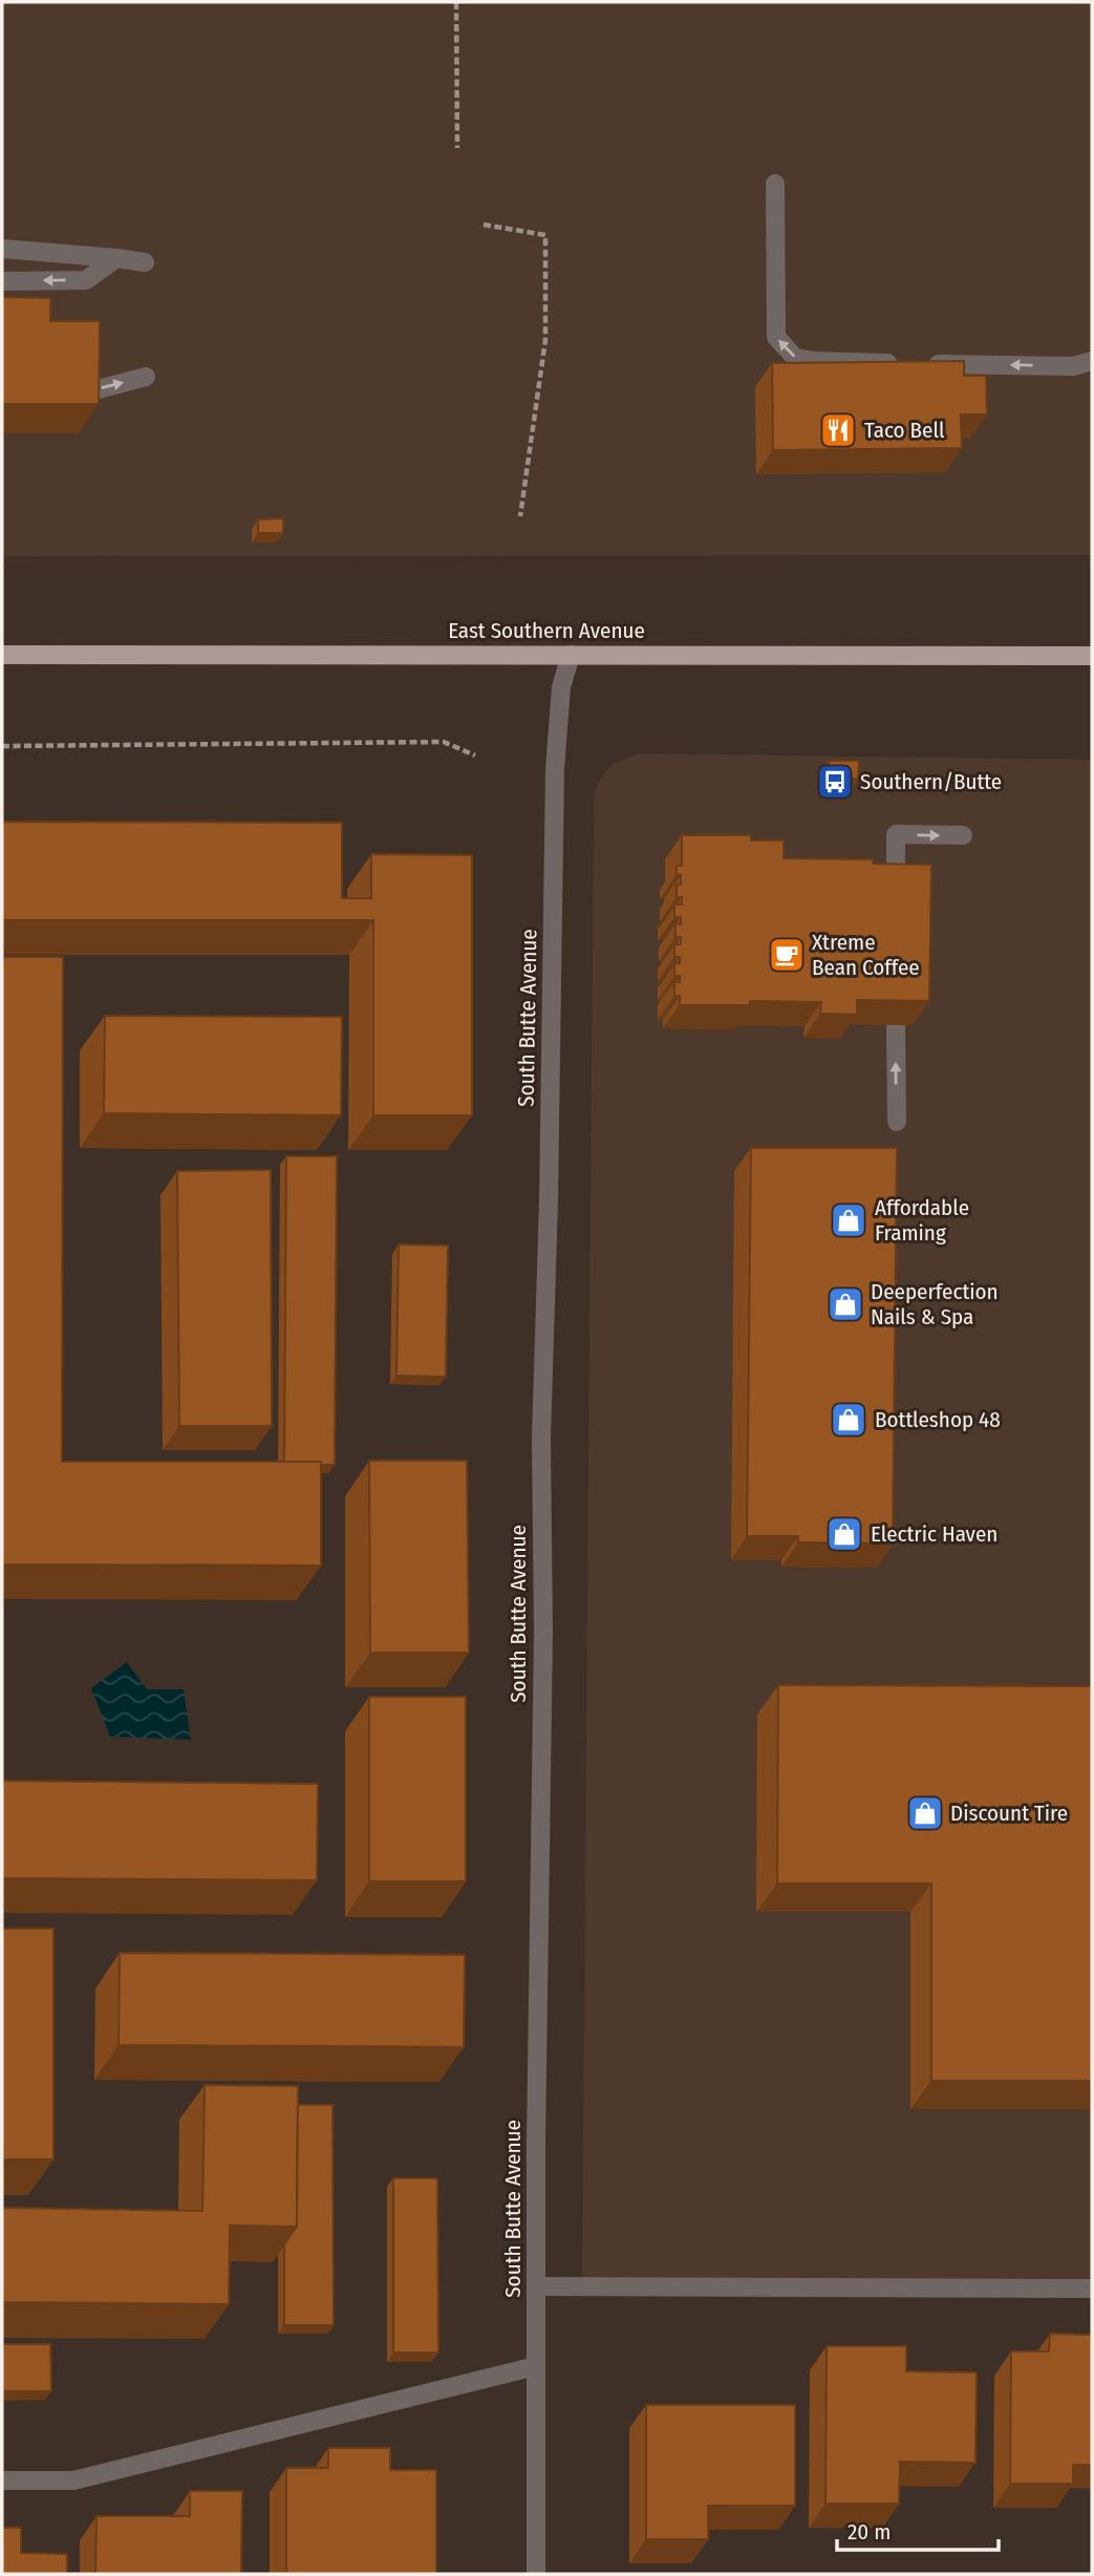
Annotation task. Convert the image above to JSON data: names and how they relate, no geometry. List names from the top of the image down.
{
  "streets": {
    "main road": ["East Southern Avenue"],
    "street": ["South Butte Avenue"]
  },
  "crossings": [
    ["East Southern Avenue", "South Butte Avenue"]
  ],
  "places": {
    "restaurant": ["Taco Bell"],
    "bus stop": ["Southern/Butte"],
    "cafe": ["Xtreme Bean Coffee"],
    "shop": [
      "Affordable Framing",
      "Deeperfection Nails & Spa",
      "Bottleshop 48",
      "Electric Haven",
      "Discount Tire"
    ]
  },
  "scale_bar": "20 m"
}
